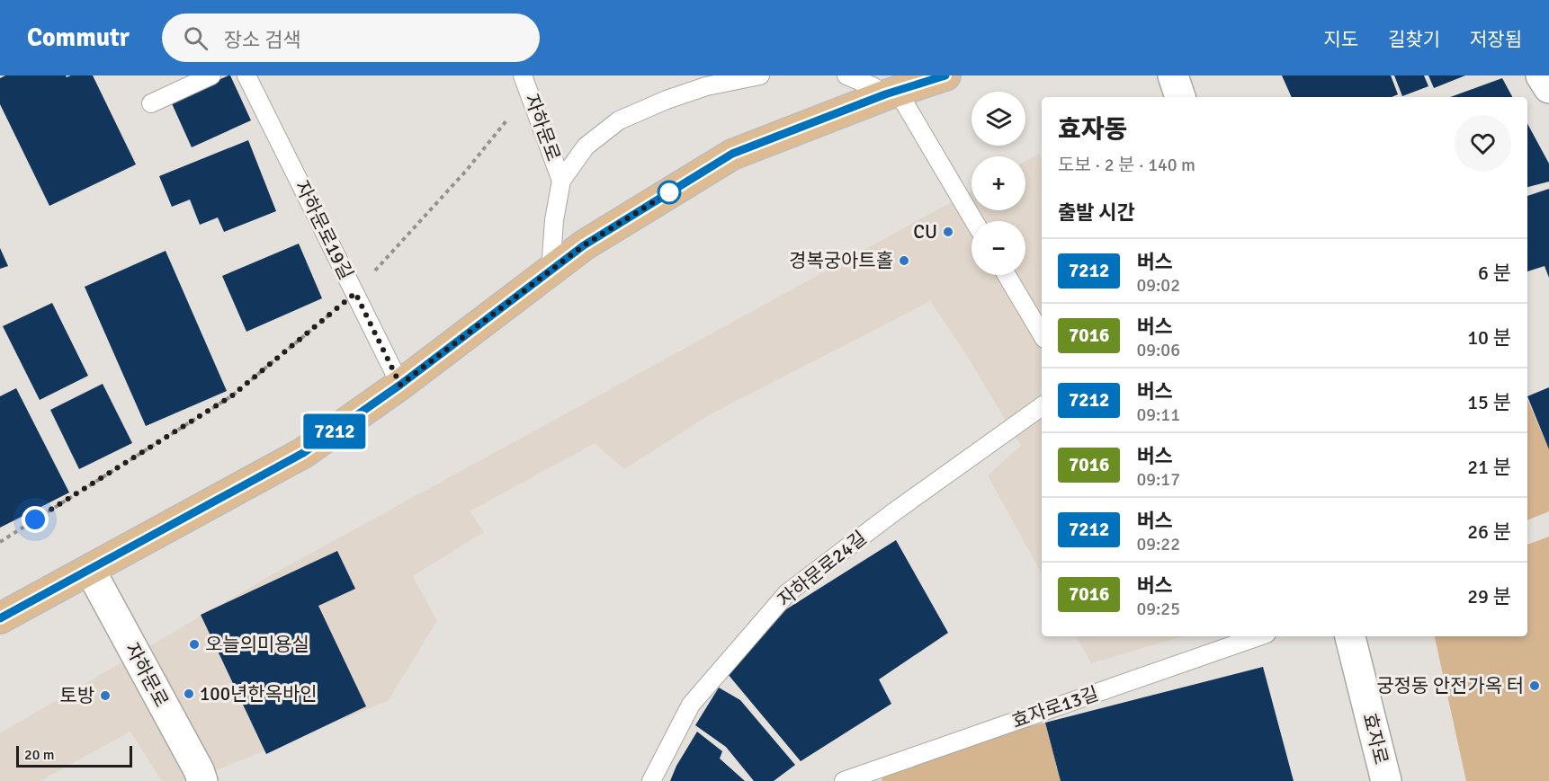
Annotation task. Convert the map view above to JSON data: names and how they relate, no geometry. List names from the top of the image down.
{
  "streets": {
    "street": ["자하문로", "효자로"],
    "lane": ["자하문로19길", "자하문로24길", "효자로13길"]
  },
  "places": [
    "CU",
    "경복궁아트홀",
    "오늘의미용실",
    "궁정동 안전가옥 터",
    "100년한옥바인",
    "토방"
  ],
  "lines": ["bus line 7212"],
  "scale_bar": "20 m",
  "page": {
    "header": "Commutr",
    "search": "장소 검색",
    "nav": ["지도", "길찾기", "저장됨"],
    "on_map": "7212",
    "map_buttons": ["+", "−"],
    "heading": [
      ["효자동", "도보 · 2 분 · 140 m"],
      "출발 시간"
    ],
    "list": [
      {
        "mark": "7212",
        "name": "버스",
        "note": "09:02",
        "value": "6 분"
      },
      {
        "mark": "7016",
        "name": "버스",
        "note": "09:06",
        "value": "10 분"
      },
      {
        "mark": "7212",
        "name": "버스",
        "note": "09:11",
        "value": "15 분"
      },
      {
        "mark": "7016",
        "name": "버스",
        "note": "09:17",
        "value": "21 분"
      },
      {
        "mark": "7212",
        "name": "버스",
        "note": "09:22",
        "value": "26 분"
      },
      {
        "mark": "7016",
        "name": "버스",
        "note": "09:25",
        "value": "29 분"
      }
    ],
    "scale": "20 m"
  }
}
